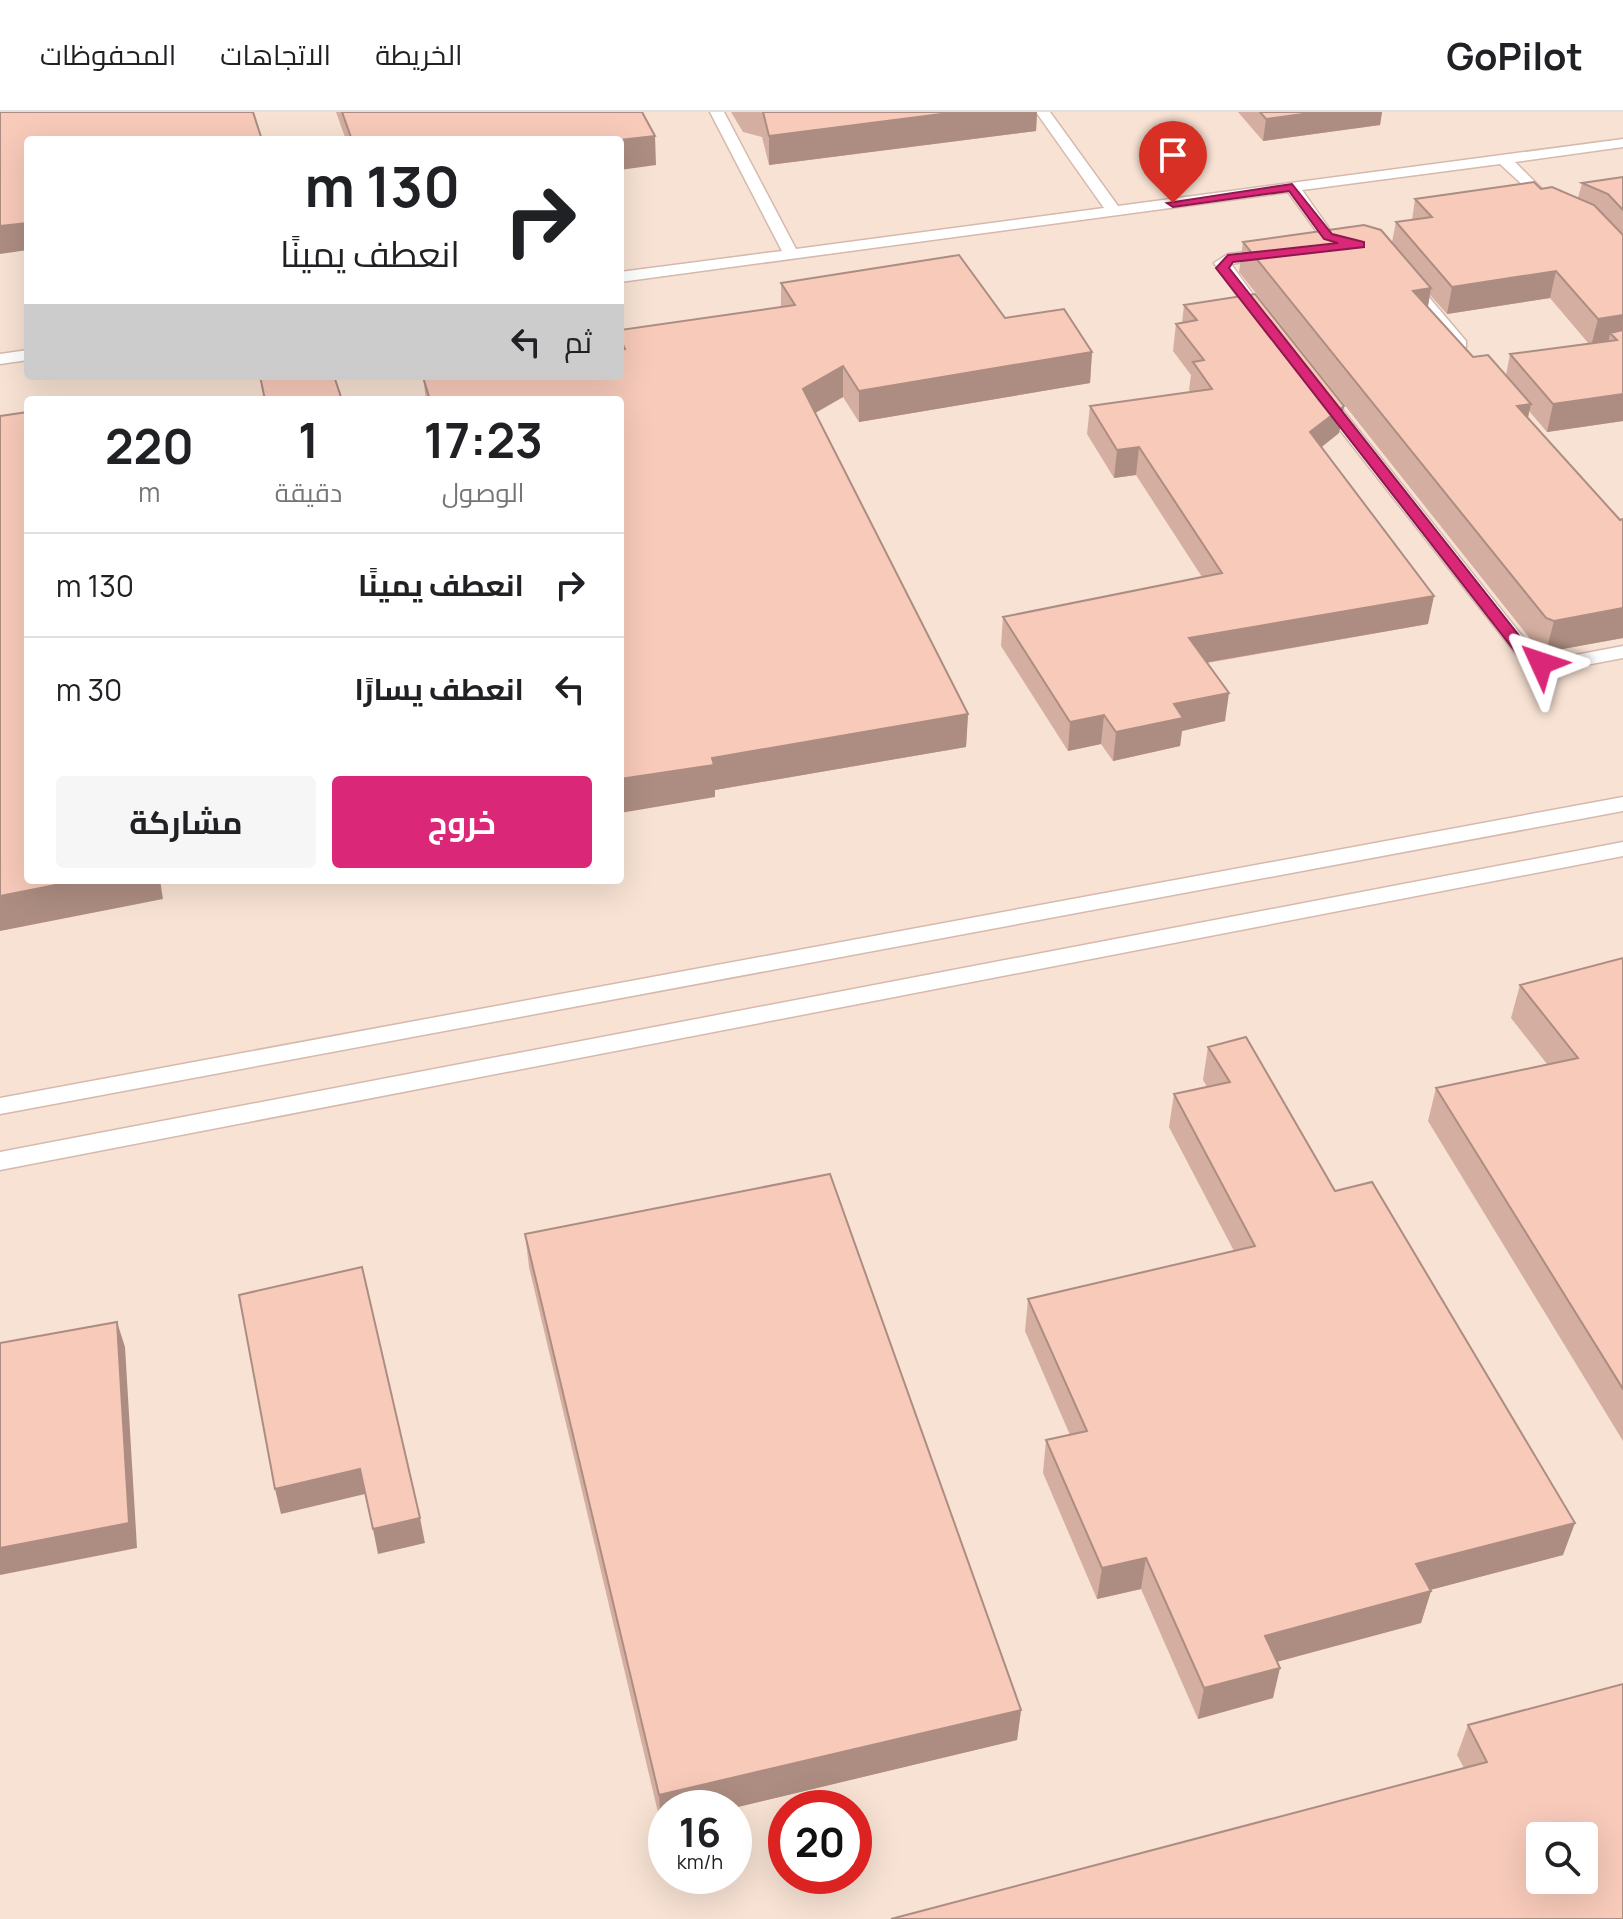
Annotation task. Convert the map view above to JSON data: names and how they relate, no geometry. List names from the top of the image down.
{
  "page": {
    "header": "GoPilot",
    "nav": ["الخريطة", "الاتجاهات", "المحفوظات"],
    "turn": ["130 m", "انعطف يمينًا"],
    "then": "ثم",
    "eta": [
      "17:23",
      "الوصول",
      "1",
      "دقيقة",
      "220",
      "m"
    ],
    "list": [
      {
        "name": "انعطف يمينًا",
        "value": "130 m"
      },
      {
        "name": "انعطف يسارًا",
        "value": "30 m"
      }
    ],
    "buttons": ["خروج", "مشاركة"],
    "speed": "16 km/h",
    "limit": "20"
  }
}
